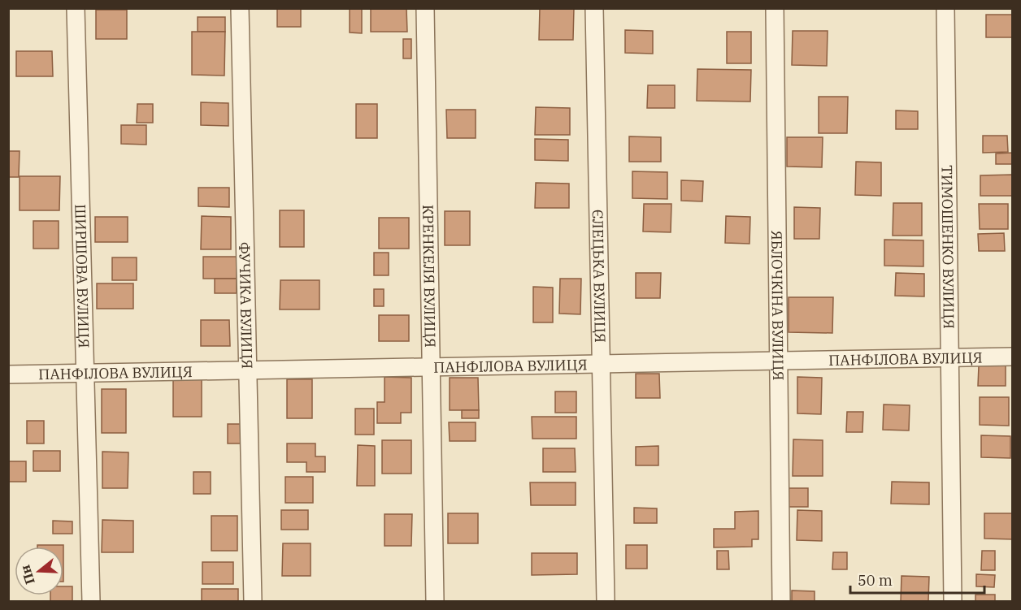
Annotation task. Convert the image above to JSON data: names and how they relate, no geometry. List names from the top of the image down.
{
  "streets": {
    "street": [
      "ТИМОШЕНКО ВУЛИЦЯ",
      "КРЕНКЕЛЯ ВУЛИЦЯ",
      "ШИРШОВА ВУЛИЦЯ",
      "ЄЛЕЦЬКА ВУЛИЦЯ",
      "ФУЧИКА ВУЛИЦЯ",
      "ЯБЛОЧКІНА ВУЛИЦЯ",
      "ПАНФІЛОВА ВУЛИЦЯ"
    ]
  },
  "crossings": [
    ["ТИМОШЕНКО ВУЛИЦЯ", "ПАНФІЛОВА ВУЛИЦЯ"],
    ["КРЕНКЕЛЯ ВУЛИЦЯ", "ПАНФІЛОВА ВУЛИЦЯ"],
    ["ШИРШОВА ВУЛИЦЯ", "ПАНФІЛОВА ВУЛИЦЯ"],
    ["ЄЛЕЦЬКА ВУЛИЦЯ", "ПАНФІЛОВА ВУЛИЦЯ"],
    ["ФУЧИКА ВУЛИЦЯ", "ПАНФІЛОВА ВУЛИЦЯ"],
    ["ЯБЛОЧКІНА ВУЛИЦЯ", "ПАНФІЛОВА ВУЛИЦЯ"]
  ],
  "scale_bar": "50 m",
  "north": "left"
}
